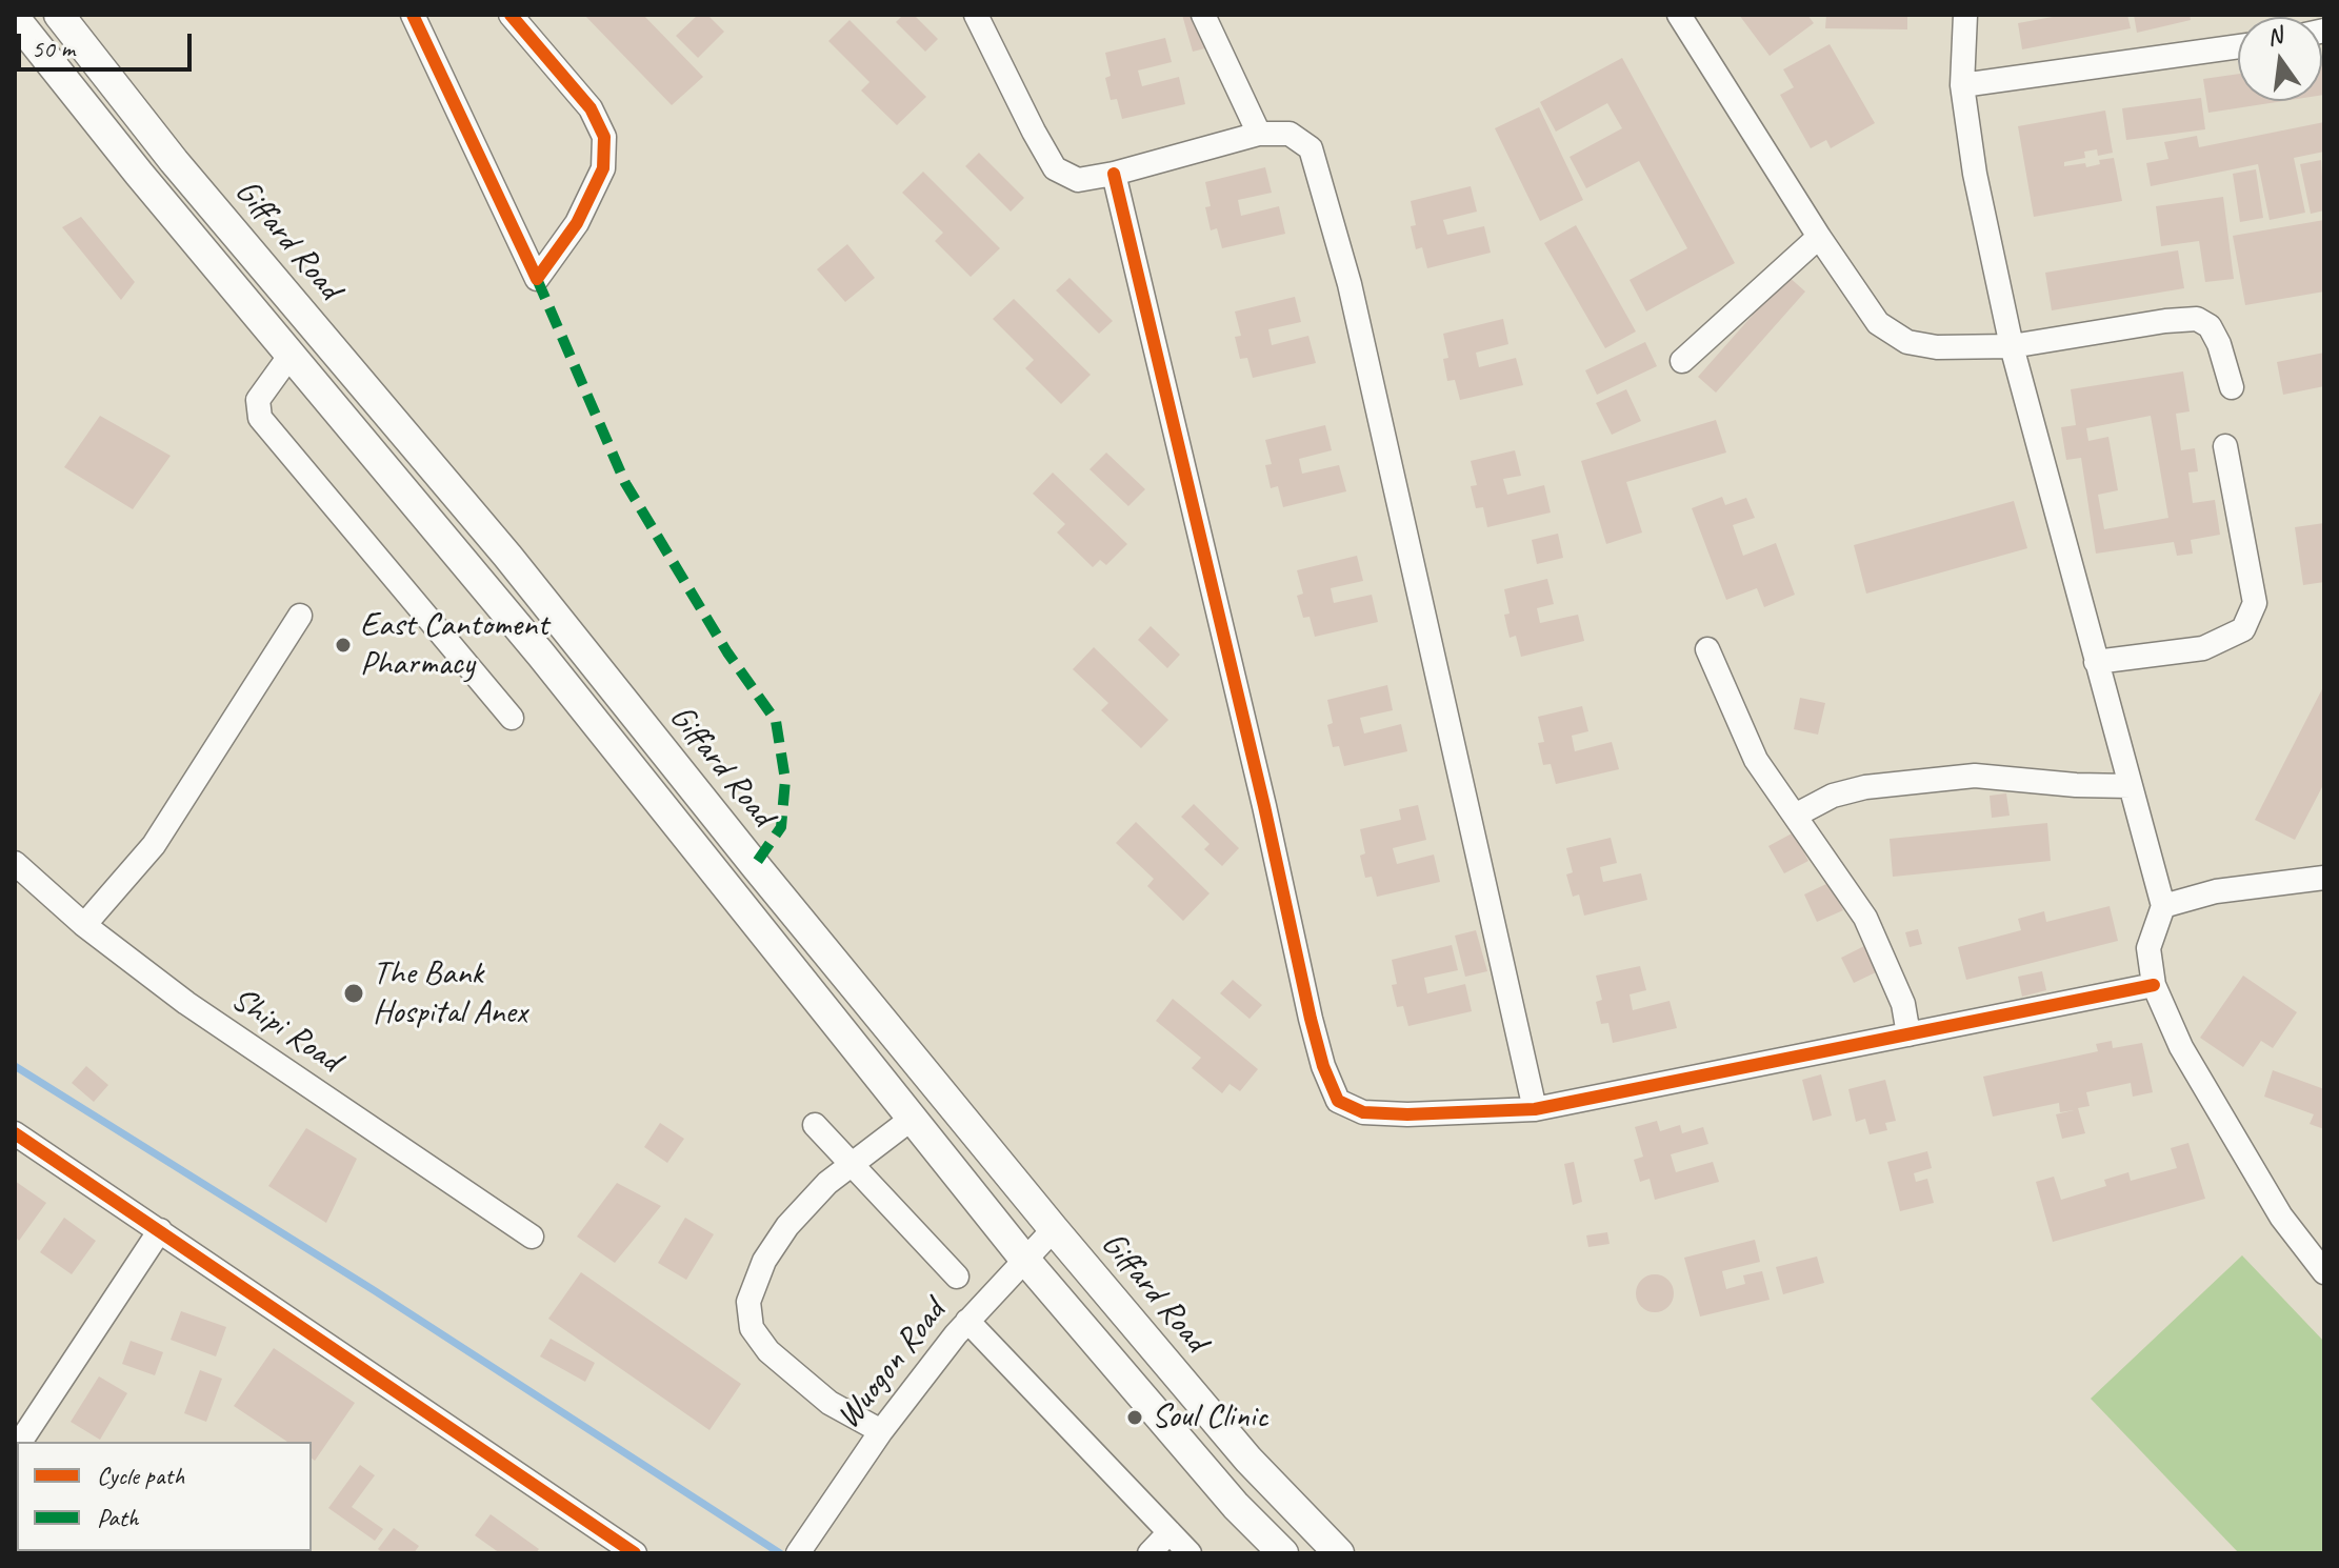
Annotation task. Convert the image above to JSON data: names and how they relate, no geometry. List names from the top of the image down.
{
  "streets": {
    "main road": ["Giffard Road"],
    "street": ["Shipi Road", "Wuogon Road"]
  },
  "crossings": [
    ["Giffard Road", "Wuogon Road"]
  ],
  "places": ["East Cantoment Pharmacy", "The Bank Hospital Anex", "Soul Clinic"],
  "legend": ["Cycle path", "Path"],
  "scale_bar": "50 m",
  "north": "top"
}
